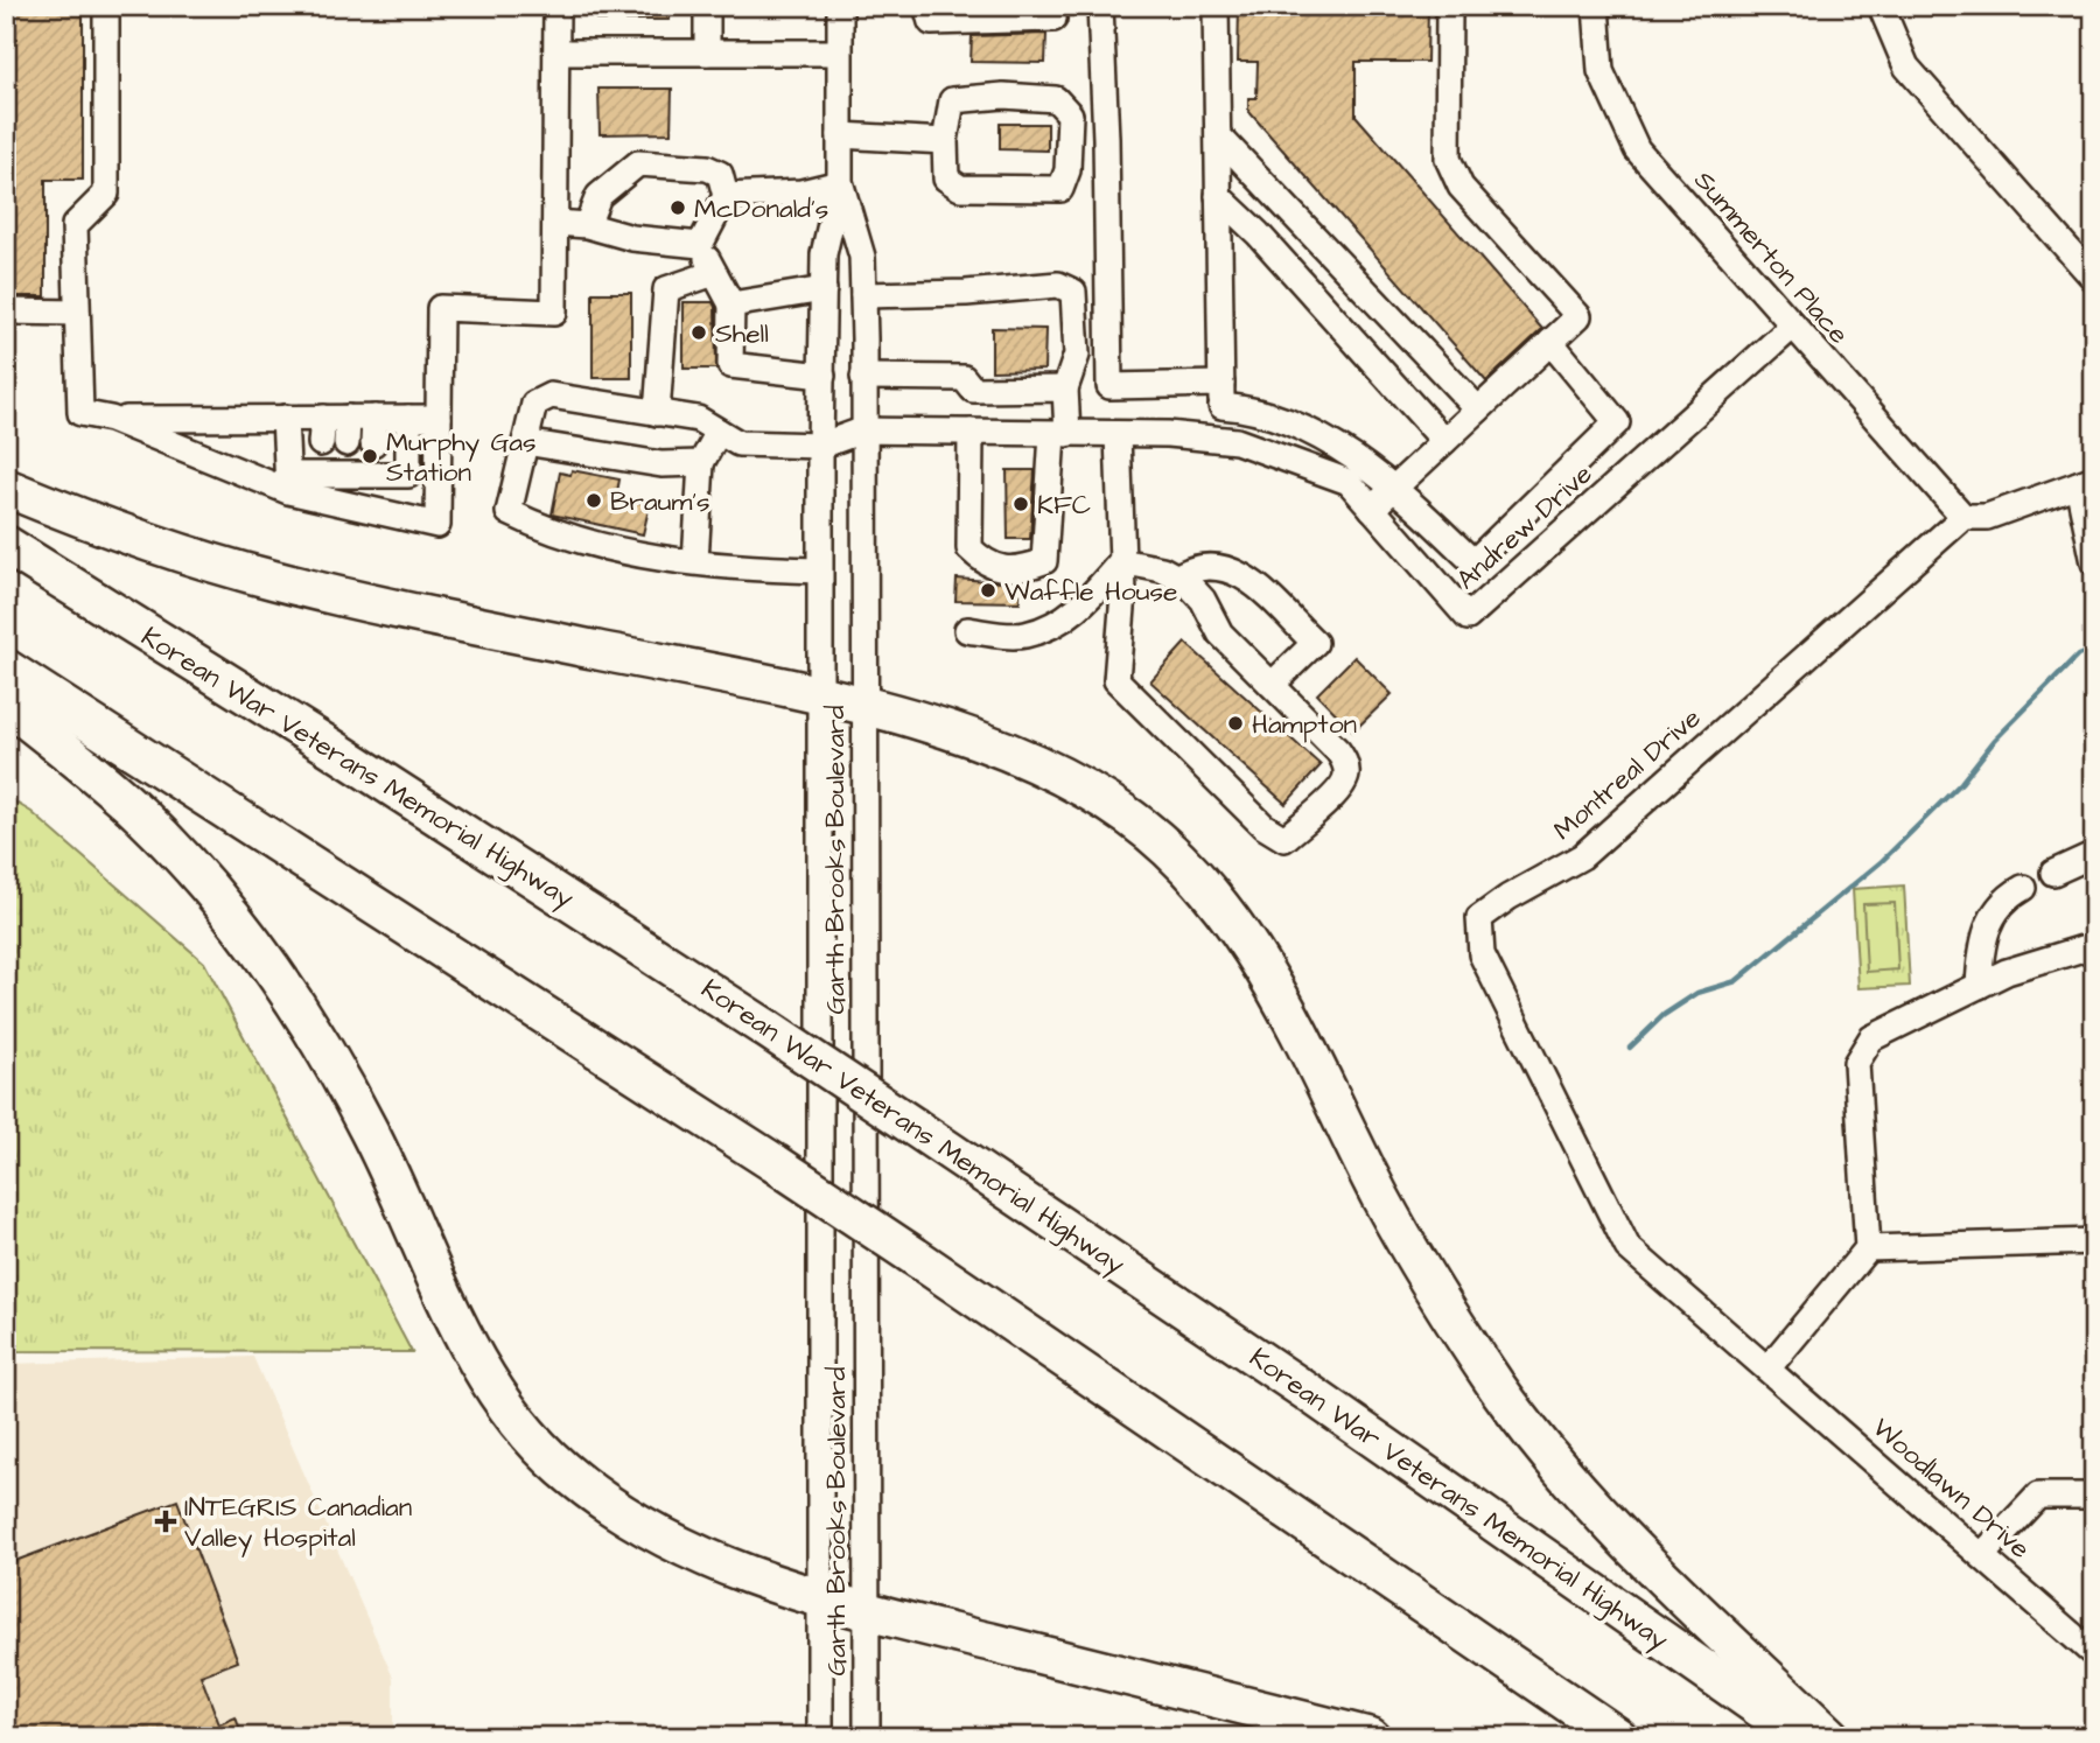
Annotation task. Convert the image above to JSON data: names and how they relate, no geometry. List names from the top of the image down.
{
  "streets": {
    "highway": ["Korean War Veterans Memorial Highway"],
    "street": [
      "Summerton Place",
      "Andrew Drive",
      "Montreal Drive",
      "Garth Brooks Boulevard",
      "Woodlawn Drive"
    ]
  },
  "crossings": [
    ["Summerton Place", "Andrew Drive"],
    ["Summerton Place", "Montreal Drive"],
    ["Andrew Drive", "Garth Brooks Boulevard"],
    ["Montreal Drive", "Woodlawn Drive"]
  ],
  "places": {
    "other": [
      "McDonald's",
      "Shell",
      "Murphy Gas Station",
      "Braum's",
      "KFC",
      "Waffle House",
      "Hampton"
    ],
    "health": ["INTEGRIS Canadian Valley Hospital"]
  }
}
